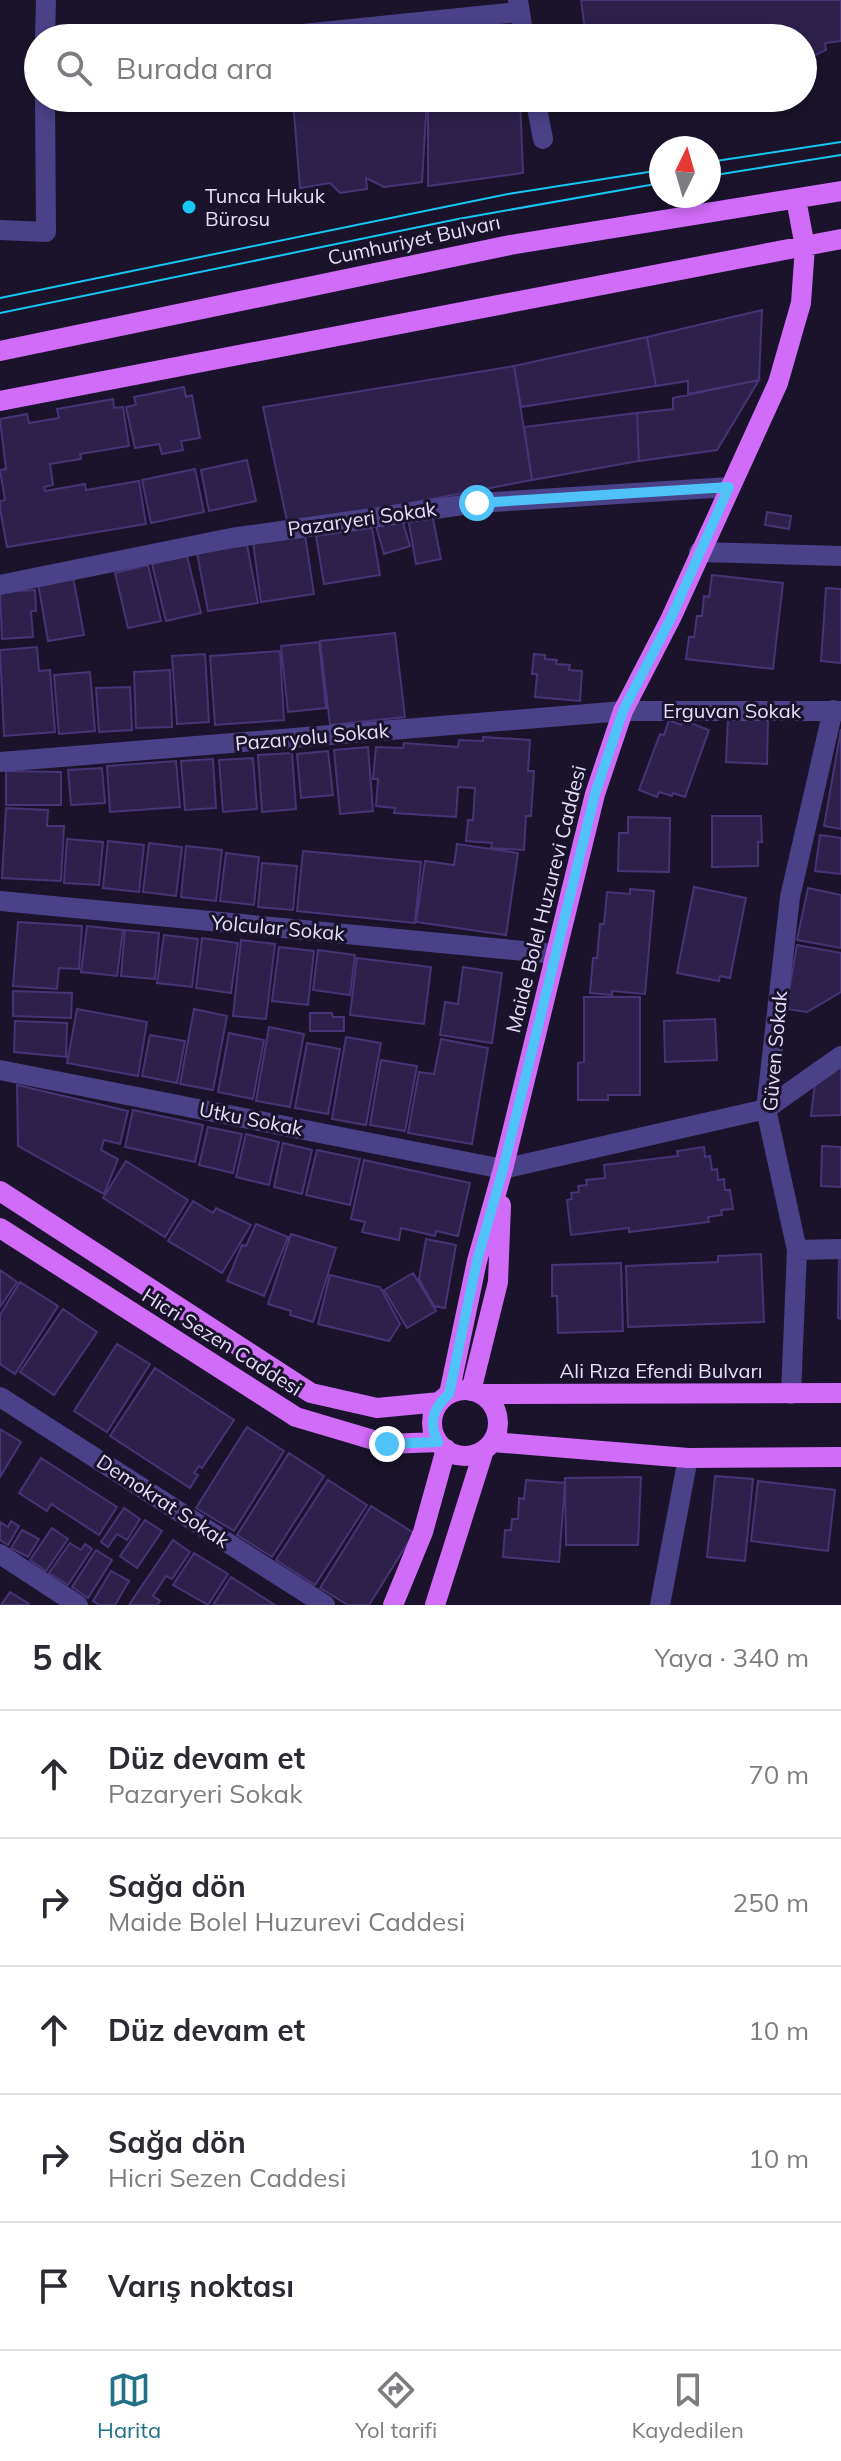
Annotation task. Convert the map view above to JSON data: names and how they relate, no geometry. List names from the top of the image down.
{
  "streets": {
    "main road": [
      "Cumhuriyet Bulvarı",
      "Maide Bolel Huzurevi Caddesi",
      "Hicri Sezen Caddesi",
      "Ali Rıza Efendi Bulvarı"
    ],
    "street": [
      "Pazaryeri Sokak",
      "Erguvan Sokak",
      "Pazaryolu Sokak",
      "Yolcular Sokak",
      "Güven Sokak",
      "Utku Sokak",
      "Demokrat Sokak"
    ]
  },
  "crossings": [
    ["Cumhuriyet Bulvarı", "Maide Bolel Huzurevi Caddesi"],
    ["Pazaryeri Sokak", "Maide Bolel Huzurevi Caddesi"],
    ["Erguvan Sokak", "Pazaryolu Sokak"],
    ["Erguvan Sokak", "Maide Bolel Huzurevi Caddesi"],
    ["Erguvan Sokak", "Güven Sokak"],
    ["Pazaryolu Sokak", "Maide Bolel Huzurevi Caddesi"],
    ["Maide Bolel Huzurevi Caddesi", "Yolcular Sokak"],
    ["Maide Bolel Huzurevi Caddesi", "Utku Sokak"],
    ["Maide Bolel Huzurevi Caddesi", "Hicri Sezen Caddesi"],
    ["Maide Bolel Huzurevi Caddesi", "Ali Rıza Efendi Bulvarı"],
    ["Güven Sokak", "Ali Rıza Efendi Bulvarı"],
    ["Hicri Sezen Caddesi", "Ali Rıza Efendi Bulvarı"]
  ],
  "places": ["Tunca Hukuk Bürosu"],
  "north": "top",
  "page": {
    "search": "Burada ara",
    "heading": ["5 dk", "Yaya · 340 m"],
    "list": [
      ["Düz devam et", "Pazaryeri Sokak", "70 m"],
      ["Sağa dön", "Maide Bolel Huzurevi Caddesi", "250 m"],
      ["Düz devam et", "10 m"],
      ["Sağa dön", "Hicri Sezen Caddesi", "10 m"],
      "Varış noktası"
    ],
    "nav": ["Harita", "Yol tarifi", "Kaydedilen"]
  }
}
